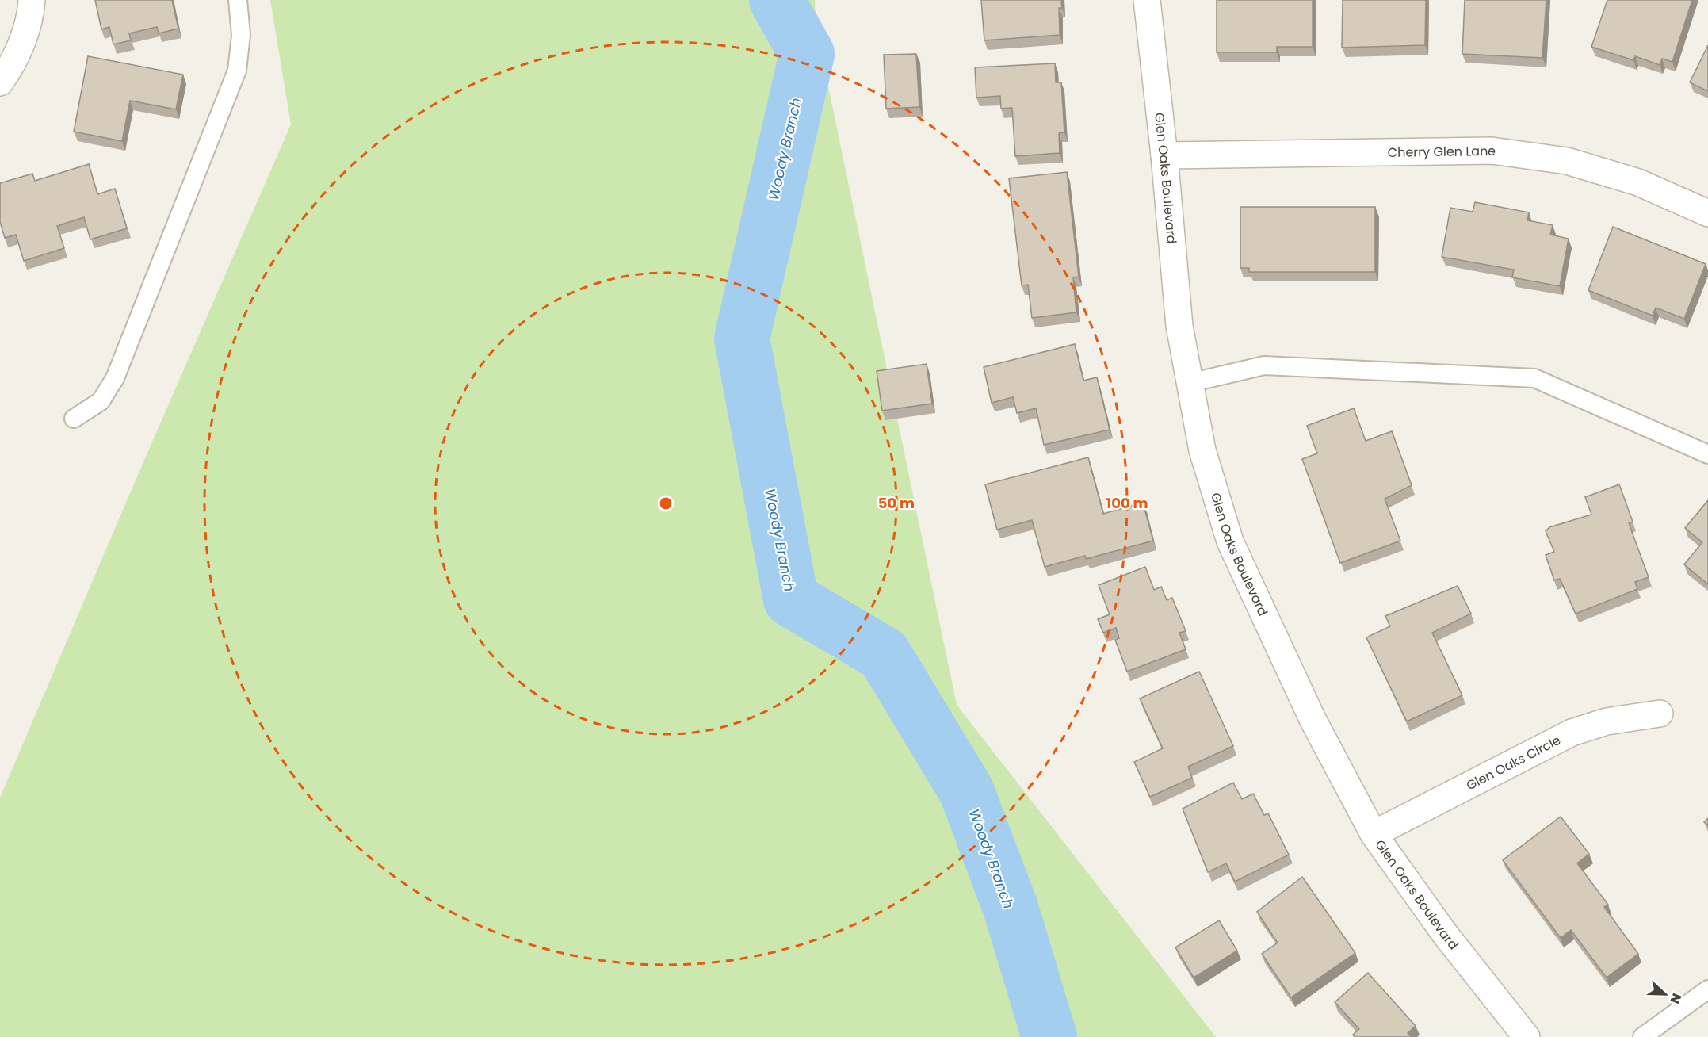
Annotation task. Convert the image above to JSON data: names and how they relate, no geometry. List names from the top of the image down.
{
  "streets": {
    "street": ["Cherry Glen Lane", "Glen Oaks Boulevard", "Glen Oaks Circle"]
  },
  "crossings": [
    ["Cherry Glen Lane", "Glen Oaks Boulevard"],
    ["Glen Oaks Boulevard", "Glen Oaks Circle"]
  ],
  "water": ["Woody Branch"],
  "north": "right",
  "rings": ["50 m", "100 m"]
}
